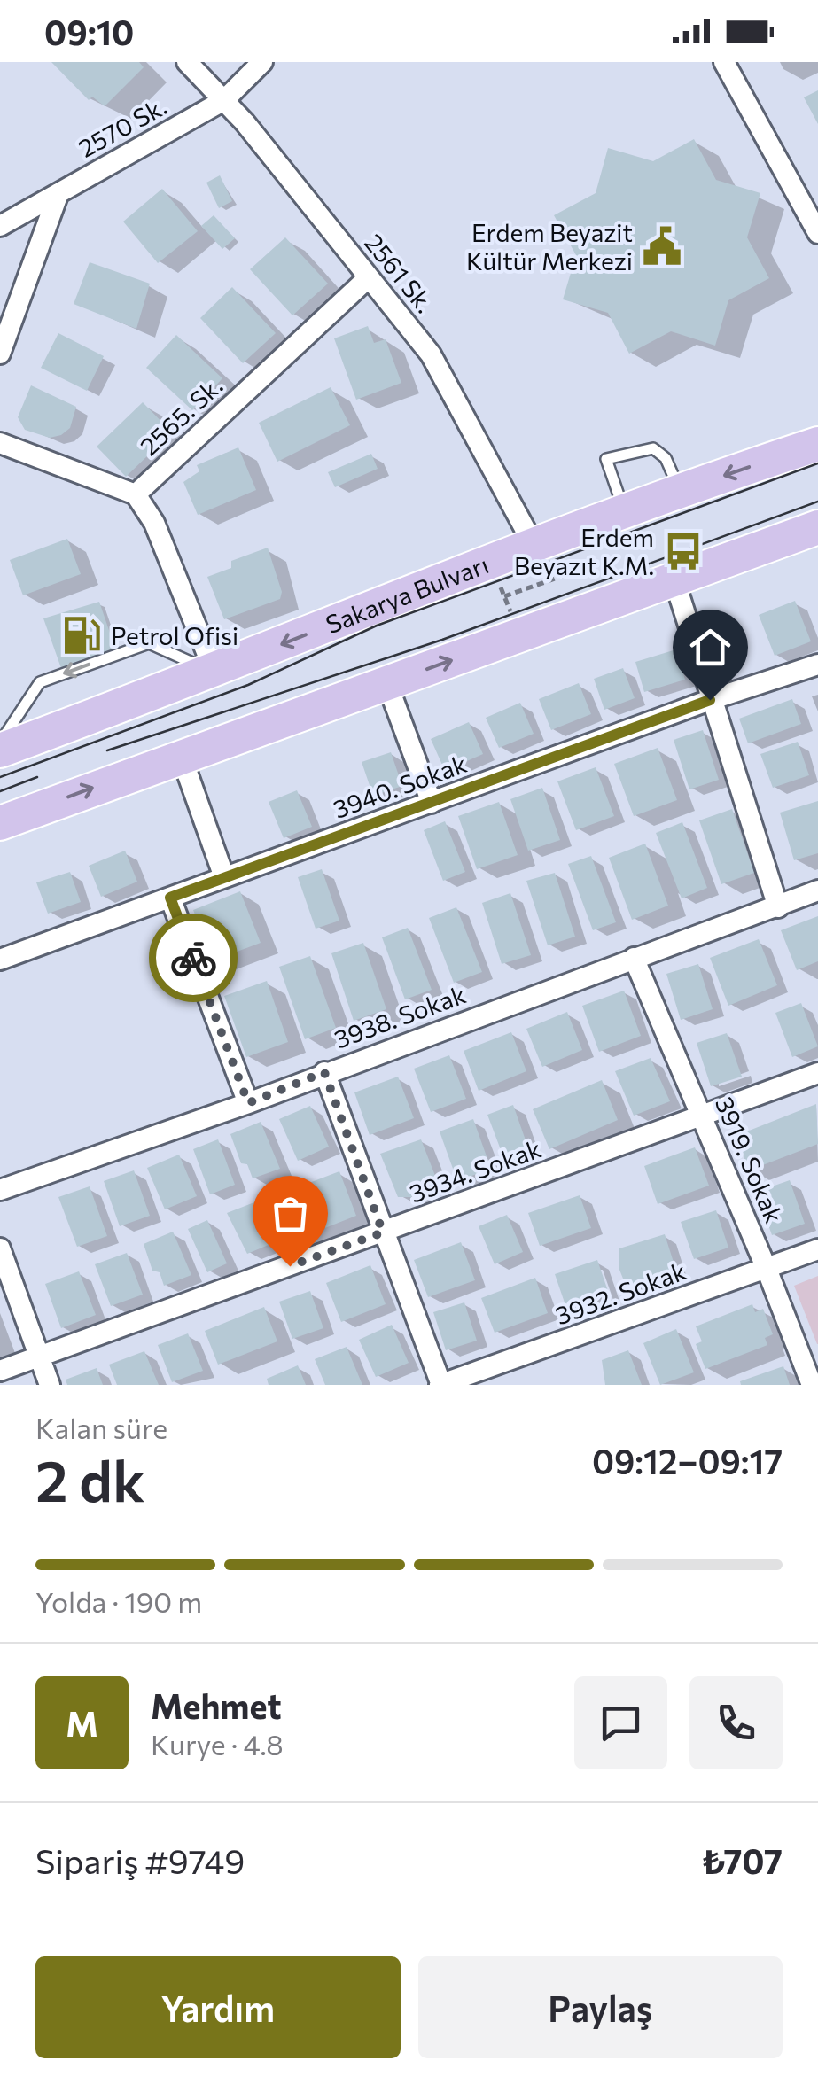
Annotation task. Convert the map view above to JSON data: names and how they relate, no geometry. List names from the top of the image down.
{
  "streets": {
    "main road": ["Sakarya Bulvarı"],
    "street": [
      "2570 Sk.",
      "2561 Sk.",
      "2565. Sk.",
      "3940. Sokak",
      "3938. Sokak",
      "3919. Sokak",
      "3934. Sokak",
      "3932. Sokak"
    ]
  },
  "crossings": [
    ["2570 Sk.", "2561 Sk."],
    ["2561 Sk.", "2565. Sk."],
    ["2561 Sk.", "Sakarya Bulvarı"],
    ["3938. Sokak", "3919. Sokak"],
    ["3919. Sokak", "3934. Sokak"],
    ["3919. Sokak", "3932. Sokak"]
  ],
  "places": {
    "public building": ["Erdem Beyazit Kültür Merkezi"],
    "bus stop": ["Erdem Beyazıt K.M."],
    "fuel station": ["Petrol Ofisi"]
  },
  "page": {
    "status": "09:10",
    "heading": ["2 dk", "Kalan süre", "09:12–09:17"],
    "panel": [
      "Mehmet",
      "Kurye · 4.8",
      "Sipariş #9749",
      "₺707"
    ],
    "bar": "Yolda · 190 m",
    "round": "M",
    "buttons": ["Yardım", "Paylaş"]
  }
}
